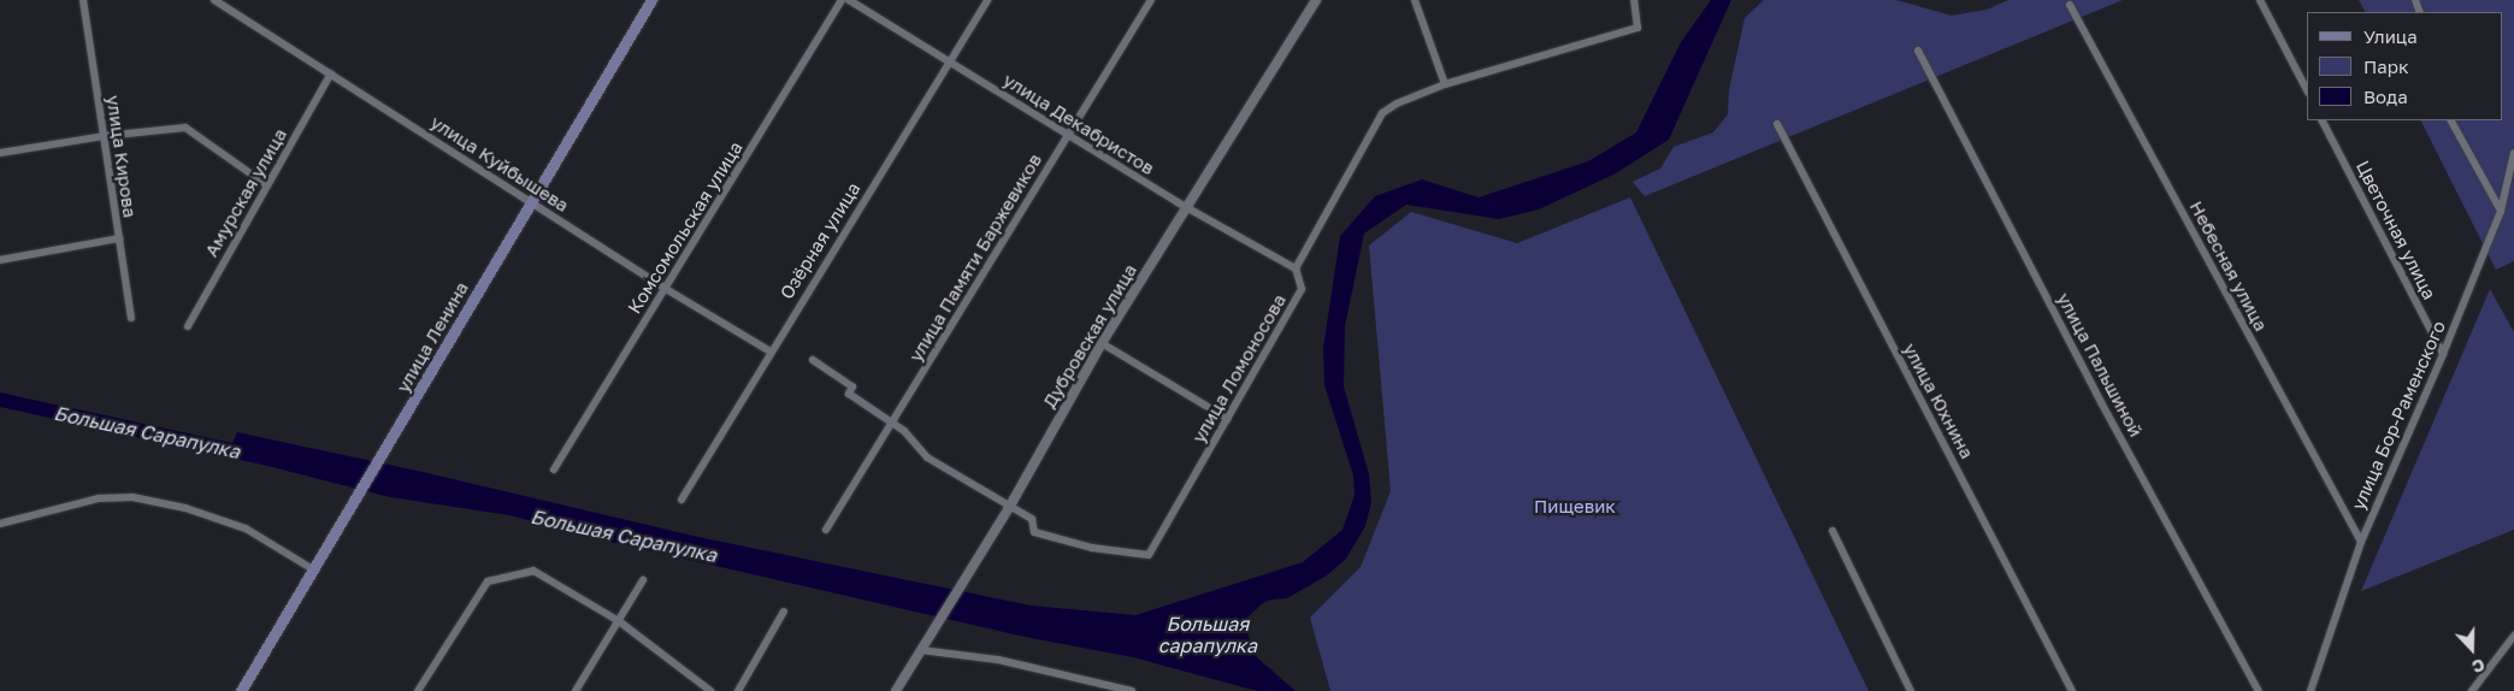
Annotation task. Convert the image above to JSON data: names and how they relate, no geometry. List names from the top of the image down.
{
  "streets": {
    "main road": ["улица Ленина"],
    "street": [
      "улица Декабристов",
      "улица Кирова",
      "улица Куйбышева",
      "Амурская улица",
      "Комсомольская улица",
      "Цветочная улица",
      "Озёрная улица",
      "улица Памяти Баржевиков",
      "Небесная улица",
      "Дубровская улица",
      "улица Пальшиной",
      "улица Ломоносова",
      "улица Юхнина",
      "улица Бор-Раменского"
    ]
  },
  "crossings": [
    ["улица Декабристов", "Озёрная улица"],
    ["улица Декабристов", "улица Памяти Баржевиков"],
    ["улица Декабристов", "Дубровская улица"],
    ["улица Декабристов", "улица Ломоносова"],
    ["улица Куйбышева", "Амурская улица"],
    ["улица Куйбышева", "Комсомольская улица"],
    ["улица Куйбышева", "Озёрная улица"],
    ["улица Куйбышева", "улица Ленина"],
    ["Цветочная улица", "улица Бор-Раменского"],
    ["Небесная улица", "улица Бор-Раменского"],
    ["Дубровская улица", "улица Ломоносова"]
  ],
  "water": ["Большая Сарапулка", "Большая сарапулка"],
  "parks": ["Пищевик"],
  "legend": ["Улица", "Парк", "Вода"],
  "north": "bottom"
}
